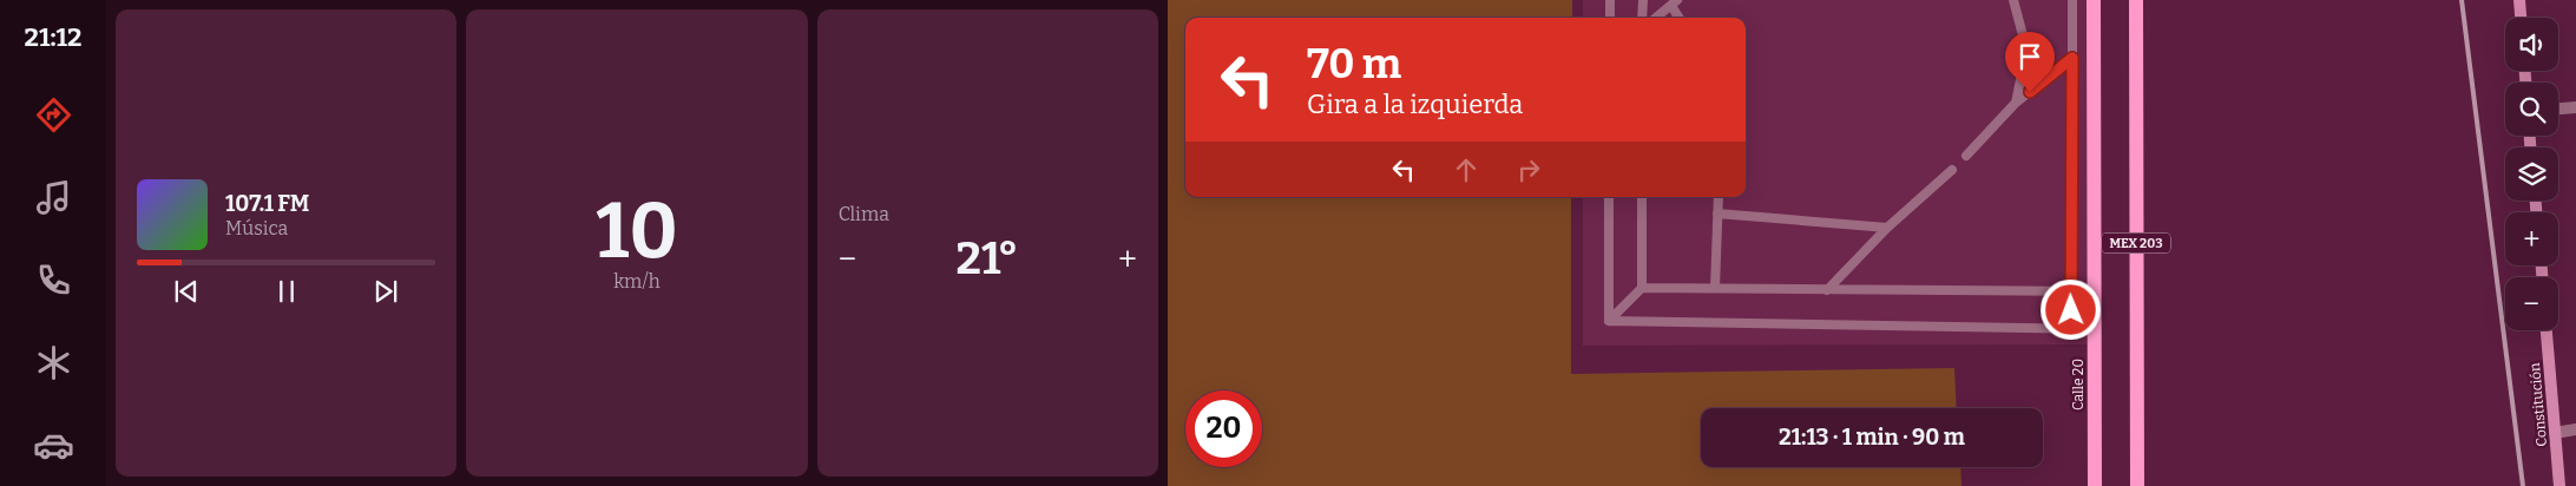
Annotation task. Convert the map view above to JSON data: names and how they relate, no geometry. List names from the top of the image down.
{
  "streets": {
    "main road": ["MEX 203", "Calle 20", "Constitución"]
  },
  "page": {
    "tabs": "21:12",
    "tile": [
      ["10", "km/h"],
      "Clima"
    ],
    "map_buttons": ["+", "−"],
    "turn": ["70 m", "Gira a la izquierda"],
    "song": ["107.1 FM", "Música"],
    "heat": ["−", "21°", "+"],
    "limit": "20",
    "trip": "21:13 · 1 min · 90 m"
  }
}
